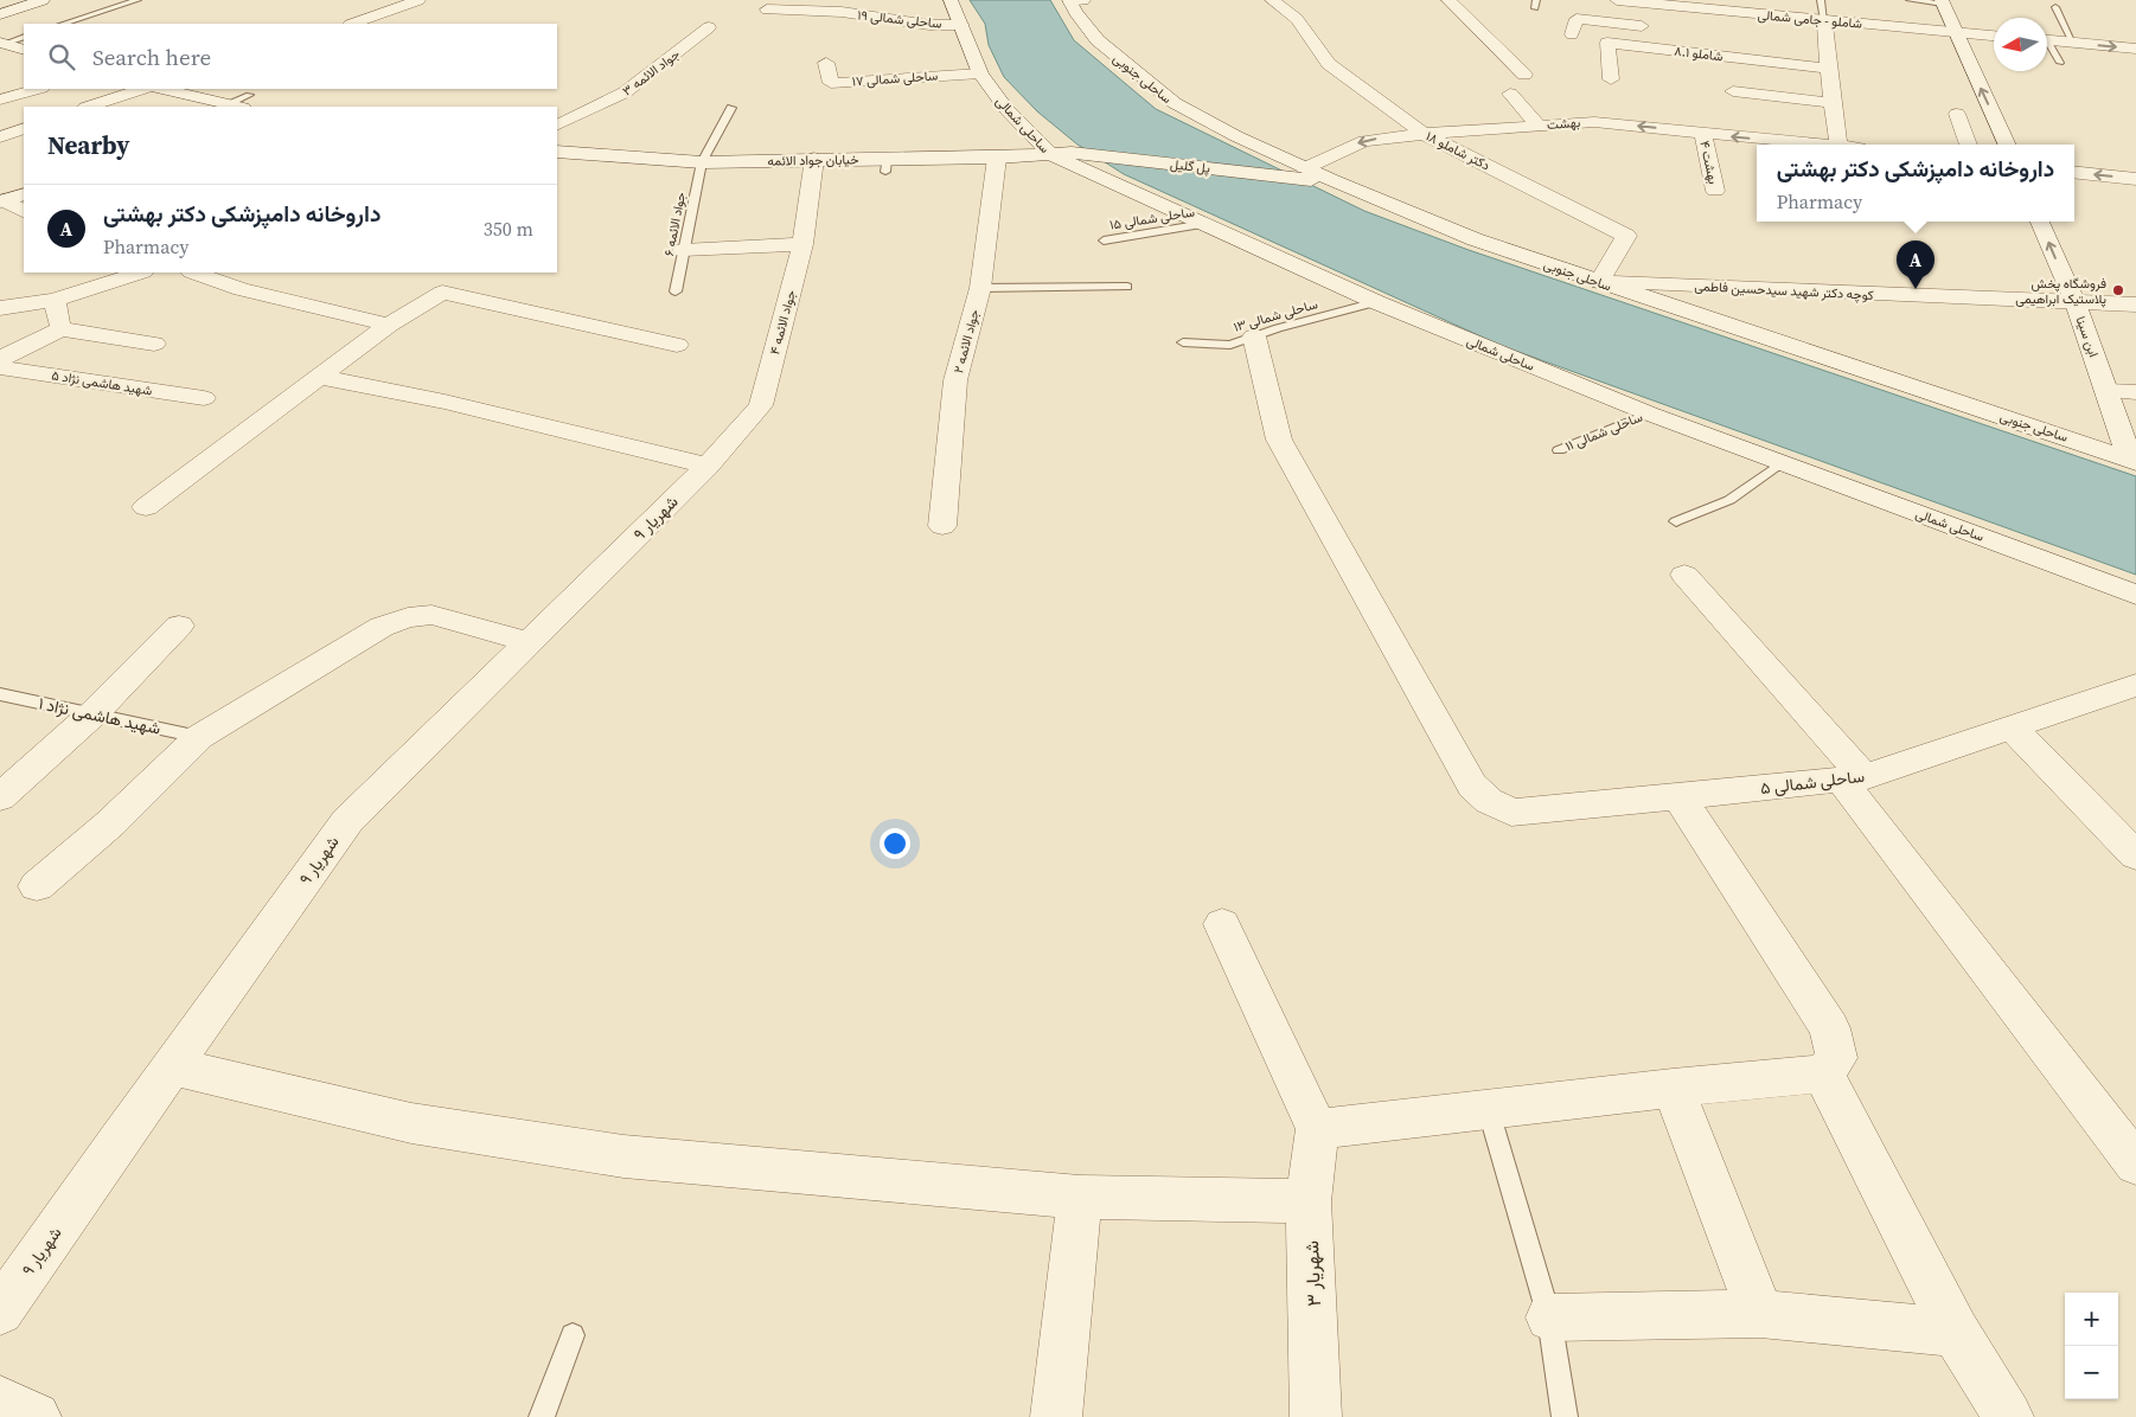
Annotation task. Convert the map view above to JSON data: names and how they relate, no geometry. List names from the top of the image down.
{
  "streets": {
    "street": [
      "ساحلی شمالی ۱۹",
      "شاملو - جامی شمالی",
      "شاملو ۸.۱",
      "جواد الائمه ۳",
      "ساحلی شمالی ۱۷",
      "ساحلی جنوبی",
      "بهشت",
      "ساحلی شمالی",
      "دکتر شاملو ۱۸",
      "خیابان جواد الائمه",
      "بهشت ۴",
      "پل گلیل",
      "کوچه دکتر شهید سیدحسین فاطمی",
      "جواد الائمه ۴",
      "ابن سینا",
      "جواد الائمه ۲",
      "شهید هاشمی نژاد ۵",
      "شهریار ۹",
      "ساحلی شمالی ۵",
      "شهریار ۳"
    ],
    "lane": [
      "ساحلی شمالی ۱۵",
      "جواد الائمه ۶",
      "ساحلی شمالی ۱۳",
      "ساحلی شمالی ۱۱",
      "شهید هاشمی نژاد ۱"
    ]
  },
  "crossings": [
    ["ساحلی شمالی ۱۹", "ساحلی شمالی"],
    ["ساحلی شمالی ۱۷", "ساحلی شمالی"],
    ["ساحلی جنوبی", "بهشت"],
    ["ساحلی جنوبی", "دکتر شاملو ۱۸"],
    ["ساحلی جنوبی", "پل گلیل"],
    ["ساحلی جنوبی", "کوچه دکتر شهید سیدحسین فاطمی"],
    ["ساحلی جنوبی", "ابن سینا"],
    ["بهشت", "دکتر شاملو ۱۸"],
    ["بهشت", "بهشت ۴"],
    ["بهشت", "پل گلیل"],
    ["ساحلی شمالی", "خیابان جواد الائمه"],
    ["ساحلی شمالی", "پل گلیل"],
    ["ساحلی شمالی", "ساحلی شمالی ۱۵"],
    ["ساحلی شمالی", "ساحلی شمالی ۱۳"],
    ["ساحلی شمالی", "ساحلی شمالی ۱۱"],
    ["دکتر شاملو ۱۸", "کوچه دکتر شهید سیدحسین فاطمی"],
    ["خیابان جواد الائمه", "پل گلیل"],
    ["خیابان جواد الائمه", "جواد الائمه ۶"],
    ["خیابان جواد الائمه", "جواد الائمه ۴"],
    ["خیابان جواد الائمه", "جواد الائمه ۲"],
    ["کوچه دکتر شهید سیدحسین فاطمی", "ابن سینا"],
    ["ساحلی شمالی ۱۳", "ساحلی شمالی ۵"],
    ["جواد الائمه ۴", "شهریار ۹"]
  ],
  "one_way": ["بهشت"],
  "places": ["فروشگاه پخش پلاستیک ابراهیمی"],
  "north": "left",
  "page": {
    "search": "Search here",
    "heading": "Nearby",
    "popup": ["داروخانه دامپزشکی دکتر بهشتی", "Pharmacy"],
    "list": [
      {
        "mark": "A",
        "name": "داروخانه دامپزشکی دکتر بهشتی",
        "note": "Pharmacy",
        "value": "350 m"
      }
    ],
    "pins": "A",
    "map_buttons": ["+", "−"]
  }
}
